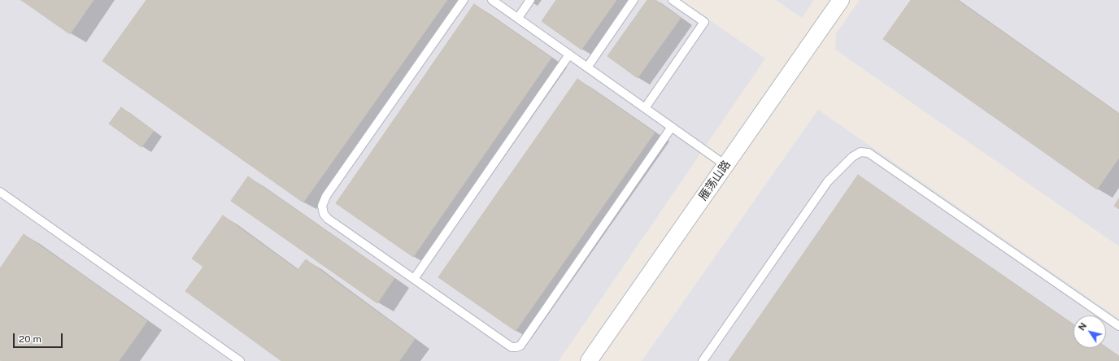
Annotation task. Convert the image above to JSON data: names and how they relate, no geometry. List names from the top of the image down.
{
  "streets": {
    "street": ["雁荡山路"]
  },
  "scale_bar": "20 m",
  "north": "top left"
}
